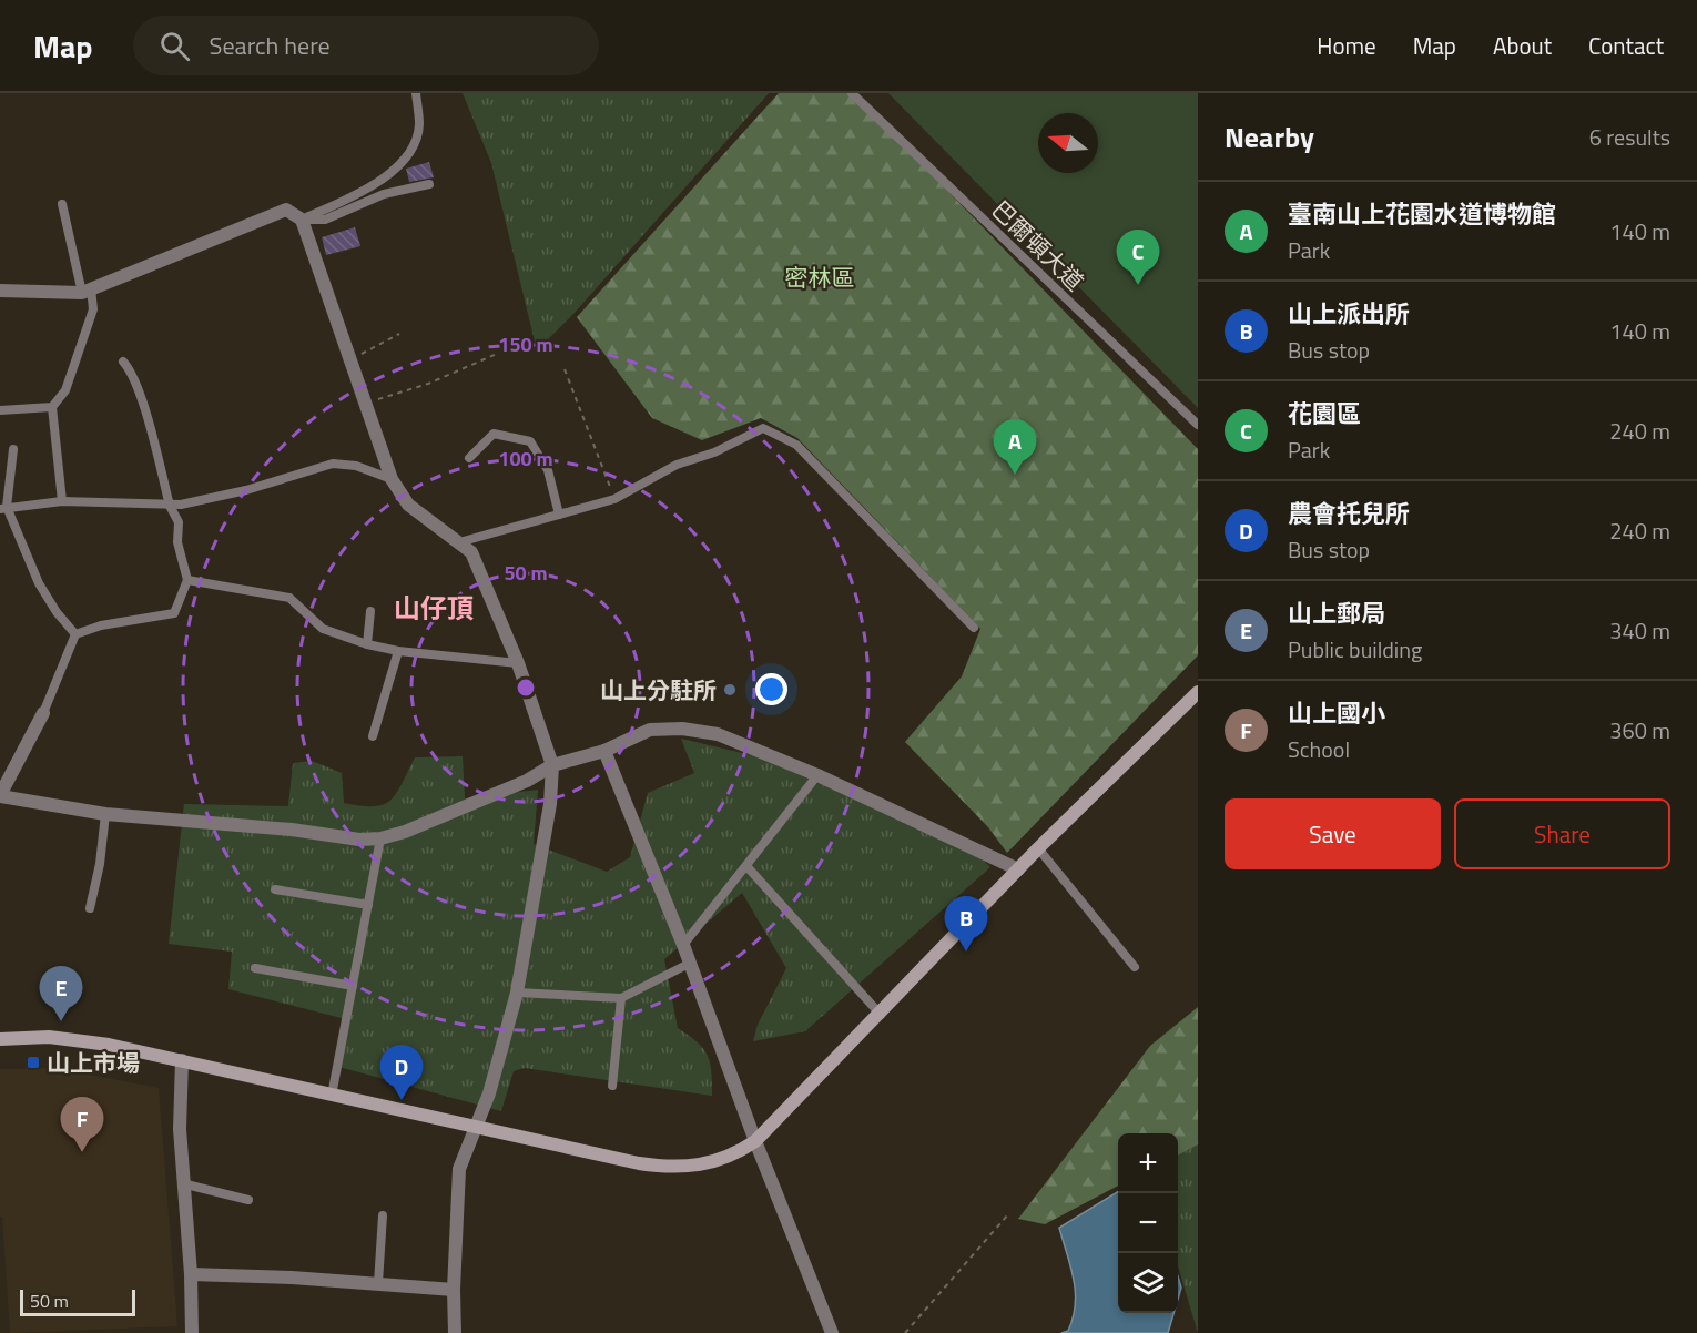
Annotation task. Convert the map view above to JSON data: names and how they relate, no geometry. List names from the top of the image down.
{
  "streets": {
    "lane": ["巴爾頓大道"]
  },
  "districts": ["山仔頂"],
  "parks": ["密林區"],
  "places": {
    "other": ["山上分駐所"],
    "transit": ["山上市場"]
  },
  "scale_bar": "50 m",
  "north": "left",
  "page": {
    "header": "Map",
    "search": "Search here",
    "nav": [
      "Home",
      "Map",
      "About",
      "Contact"
    ],
    "heading": ["Nearby", "6 results"],
    "list": [
      {
        "mark": "A",
        "name": "臺南山上花園水道博物館",
        "note": "Park",
        "value": "140 m"
      },
      {
        "mark": "B",
        "name": "山上派出所",
        "note": "Bus stop",
        "value": "140 m"
      },
      {
        "mark": "C",
        "name": "花園區",
        "note": "Park",
        "value": "240 m"
      },
      {
        "mark": "D",
        "name": "農會托兒所",
        "note": "Bus stop",
        "value": "240 m"
      },
      {
        "mark": "E",
        "name": "山上郵局",
        "note": "Public building",
        "value": "340 m"
      },
      {
        "mark": "F",
        "name": "山上國小",
        "note": "School",
        "value": "360 m"
      }
    ],
    "pins": [
      "C",
      "A",
      "B",
      "E",
      "D",
      "F"
    ],
    "buttons": ["Save", "Share"],
    "map_buttons": ["+", "−"],
    "scale": "50 m"
  },
  "rings": ["150 m", "100 m", "50 m"]
}
